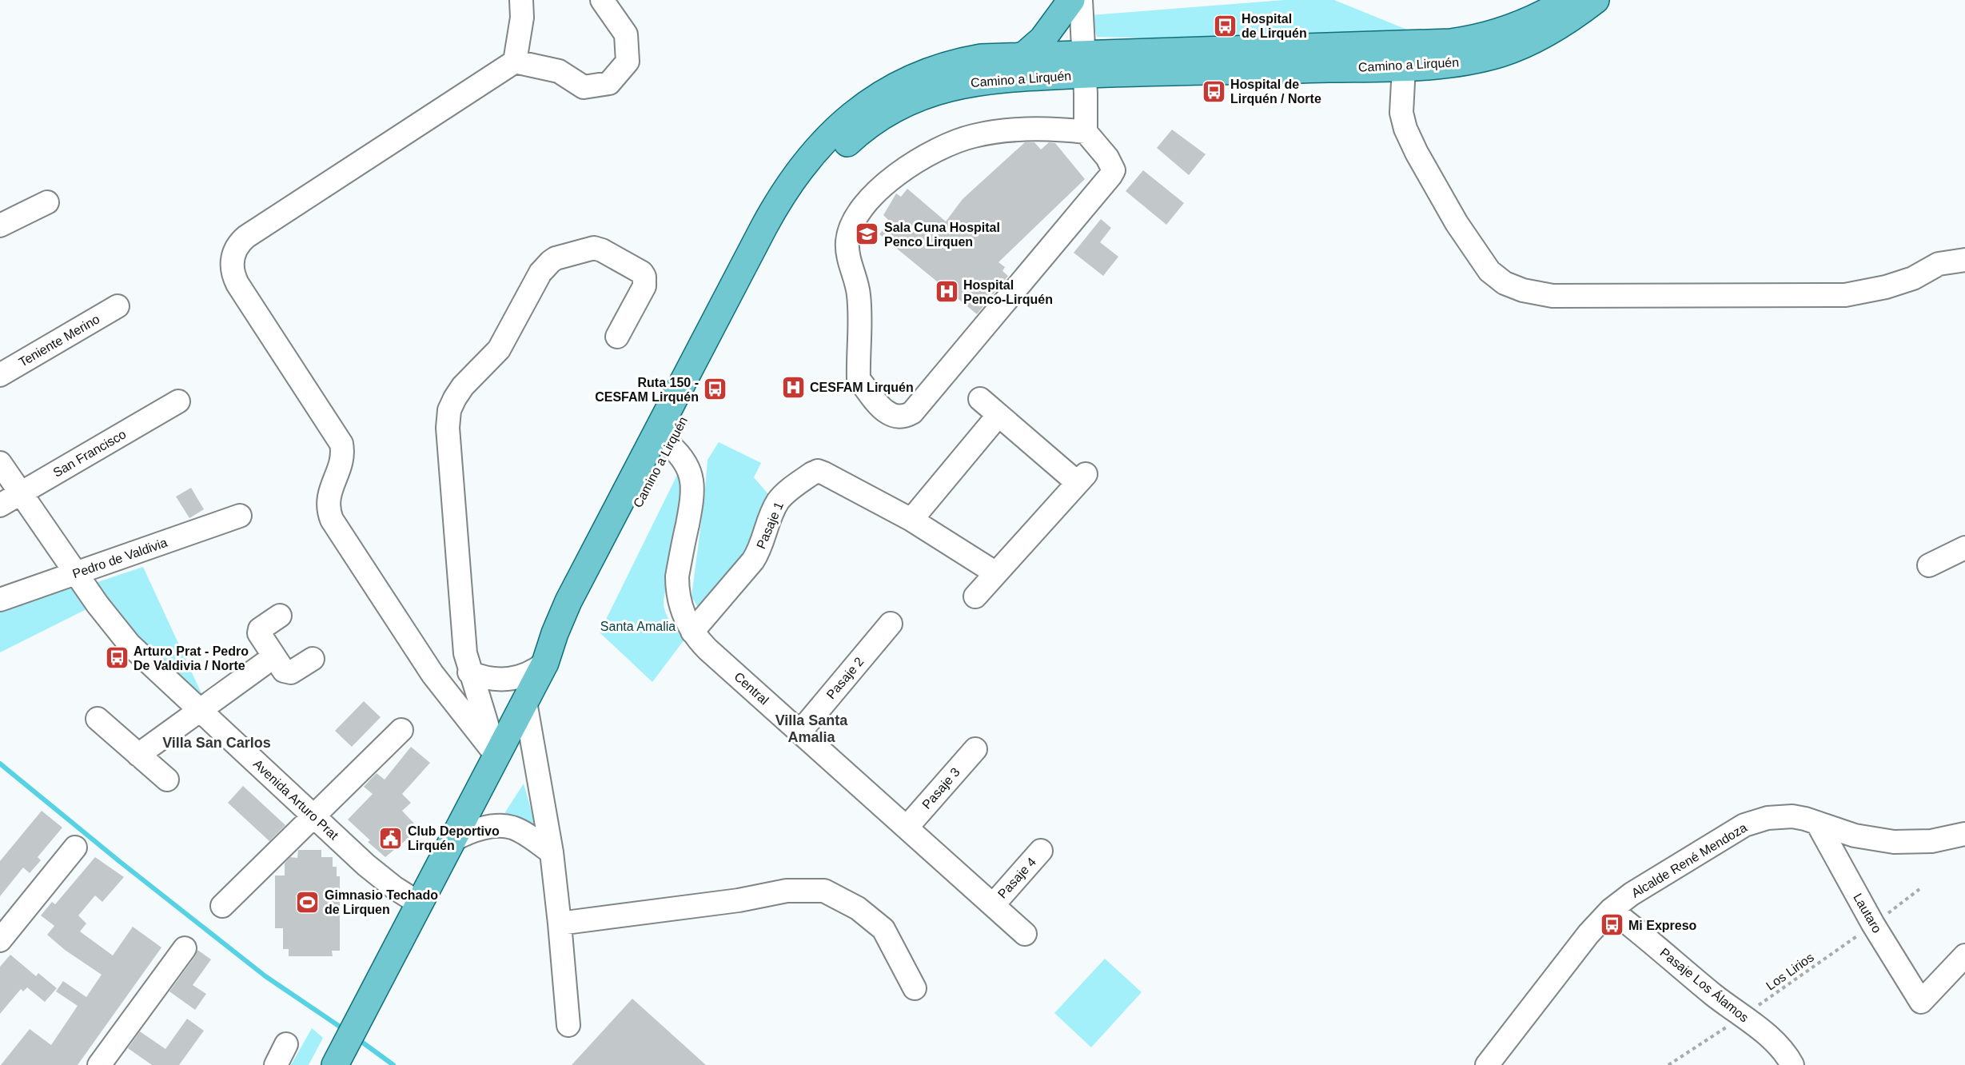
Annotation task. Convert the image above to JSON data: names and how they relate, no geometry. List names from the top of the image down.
{
  "streets": {
    "main road": ["Camino a Lirquén"],
    "street": [
      "Teniente Merino",
      "San Francisco",
      "Pasaje 1",
      "Pedro de Valdivia",
      "Pasaje 2",
      "Central",
      "Pasaje 3",
      "Avenida Arturo Prat",
      "Alcalde René Mendoza",
      "Pasaje 4",
      "Lautaro",
      "Pasaje Los Álamos"
    ],
    "path": ["Los Lirios"]
  },
  "crossings": [
    ["Camino a Lirquén", "Central"],
    ["Camino a Lirquén", "Avenida Arturo Prat"],
    ["San Francisco", "Avenida Arturo Prat"],
    ["Pasaje 1", "Central"],
    ["Pedro de Valdivia", "Avenida Arturo Prat"],
    ["Pasaje 2", "Central"],
    ["Central", "Pasaje 3"],
    ["Central", "Pasaje 4"],
    ["Alcalde René Mendoza", "Lautaro"],
    ["Alcalde René Mendoza", "Pasaje Los Álamos"],
    ["Lautaro", "Los Lirios"],
    ["Los Lirios", "Pasaje Los Álamos"]
  ],
  "districts": ["Villa Santa Amalia", "Villa San Carlos"],
  "parks": ["Santa Amalia"],
  "places": {
    "bus stop": [
      "Hospital de Lirquén",
      "Hospital de Lirquén / Norte",
      "Ruta 150 - CESFAM Lirquén",
      "Arturo Prat - Pedro De Valdivia / Norte",
      "Mi Expreso"
    ],
    "school or university": ["Sala Cuna Hospital Penco Lirquen"],
    "hospital": ["Hospital Penco-Lirquén", "CESFAM Lirquén"],
    "public building": ["Club Deportivo Lirquén"],
    "sports": ["Gimnasio Techado de Lirquen"]
  }
}
